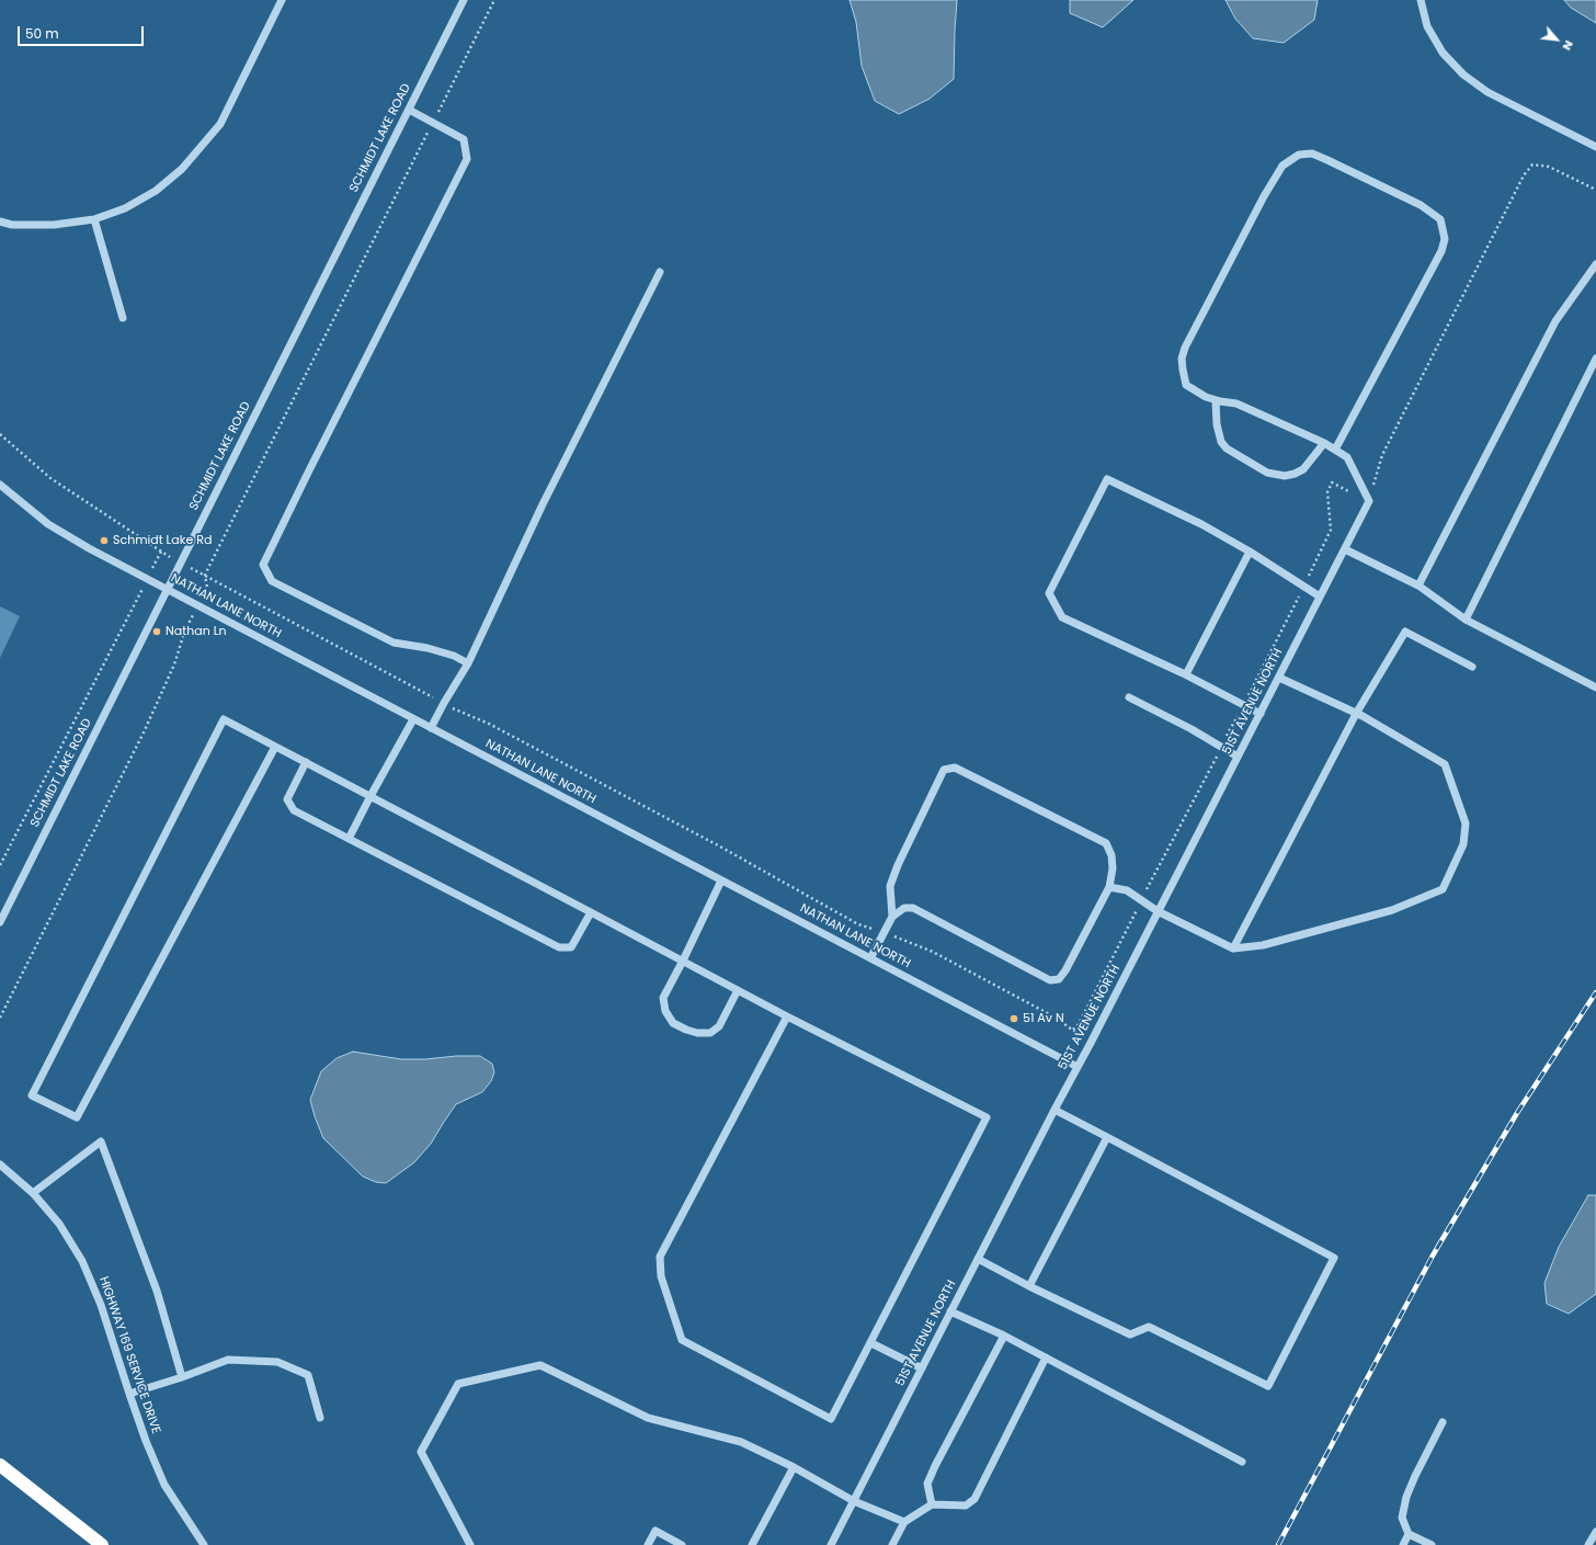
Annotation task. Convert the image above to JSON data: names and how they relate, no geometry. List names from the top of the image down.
{
  "streets": {
    "street": [
      "SCHMIDT LAKE ROAD",
      "NATHAN LANE NORTH",
      "51ST AVENUE NORTH",
      "HIGHWAY 169 SERVICE DRIVE"
    ]
  },
  "crossings": [
    ["SCHMIDT LAKE ROAD", "NATHAN LANE NORTH"],
    ["NATHAN LANE NORTH", "51ST AVENUE NORTH"]
  ],
  "places": ["Schmidt Lake Rd", "Nathan Ln", "51 Av N"],
  "scale_bar": "50 m",
  "north": "bottom right"
}
